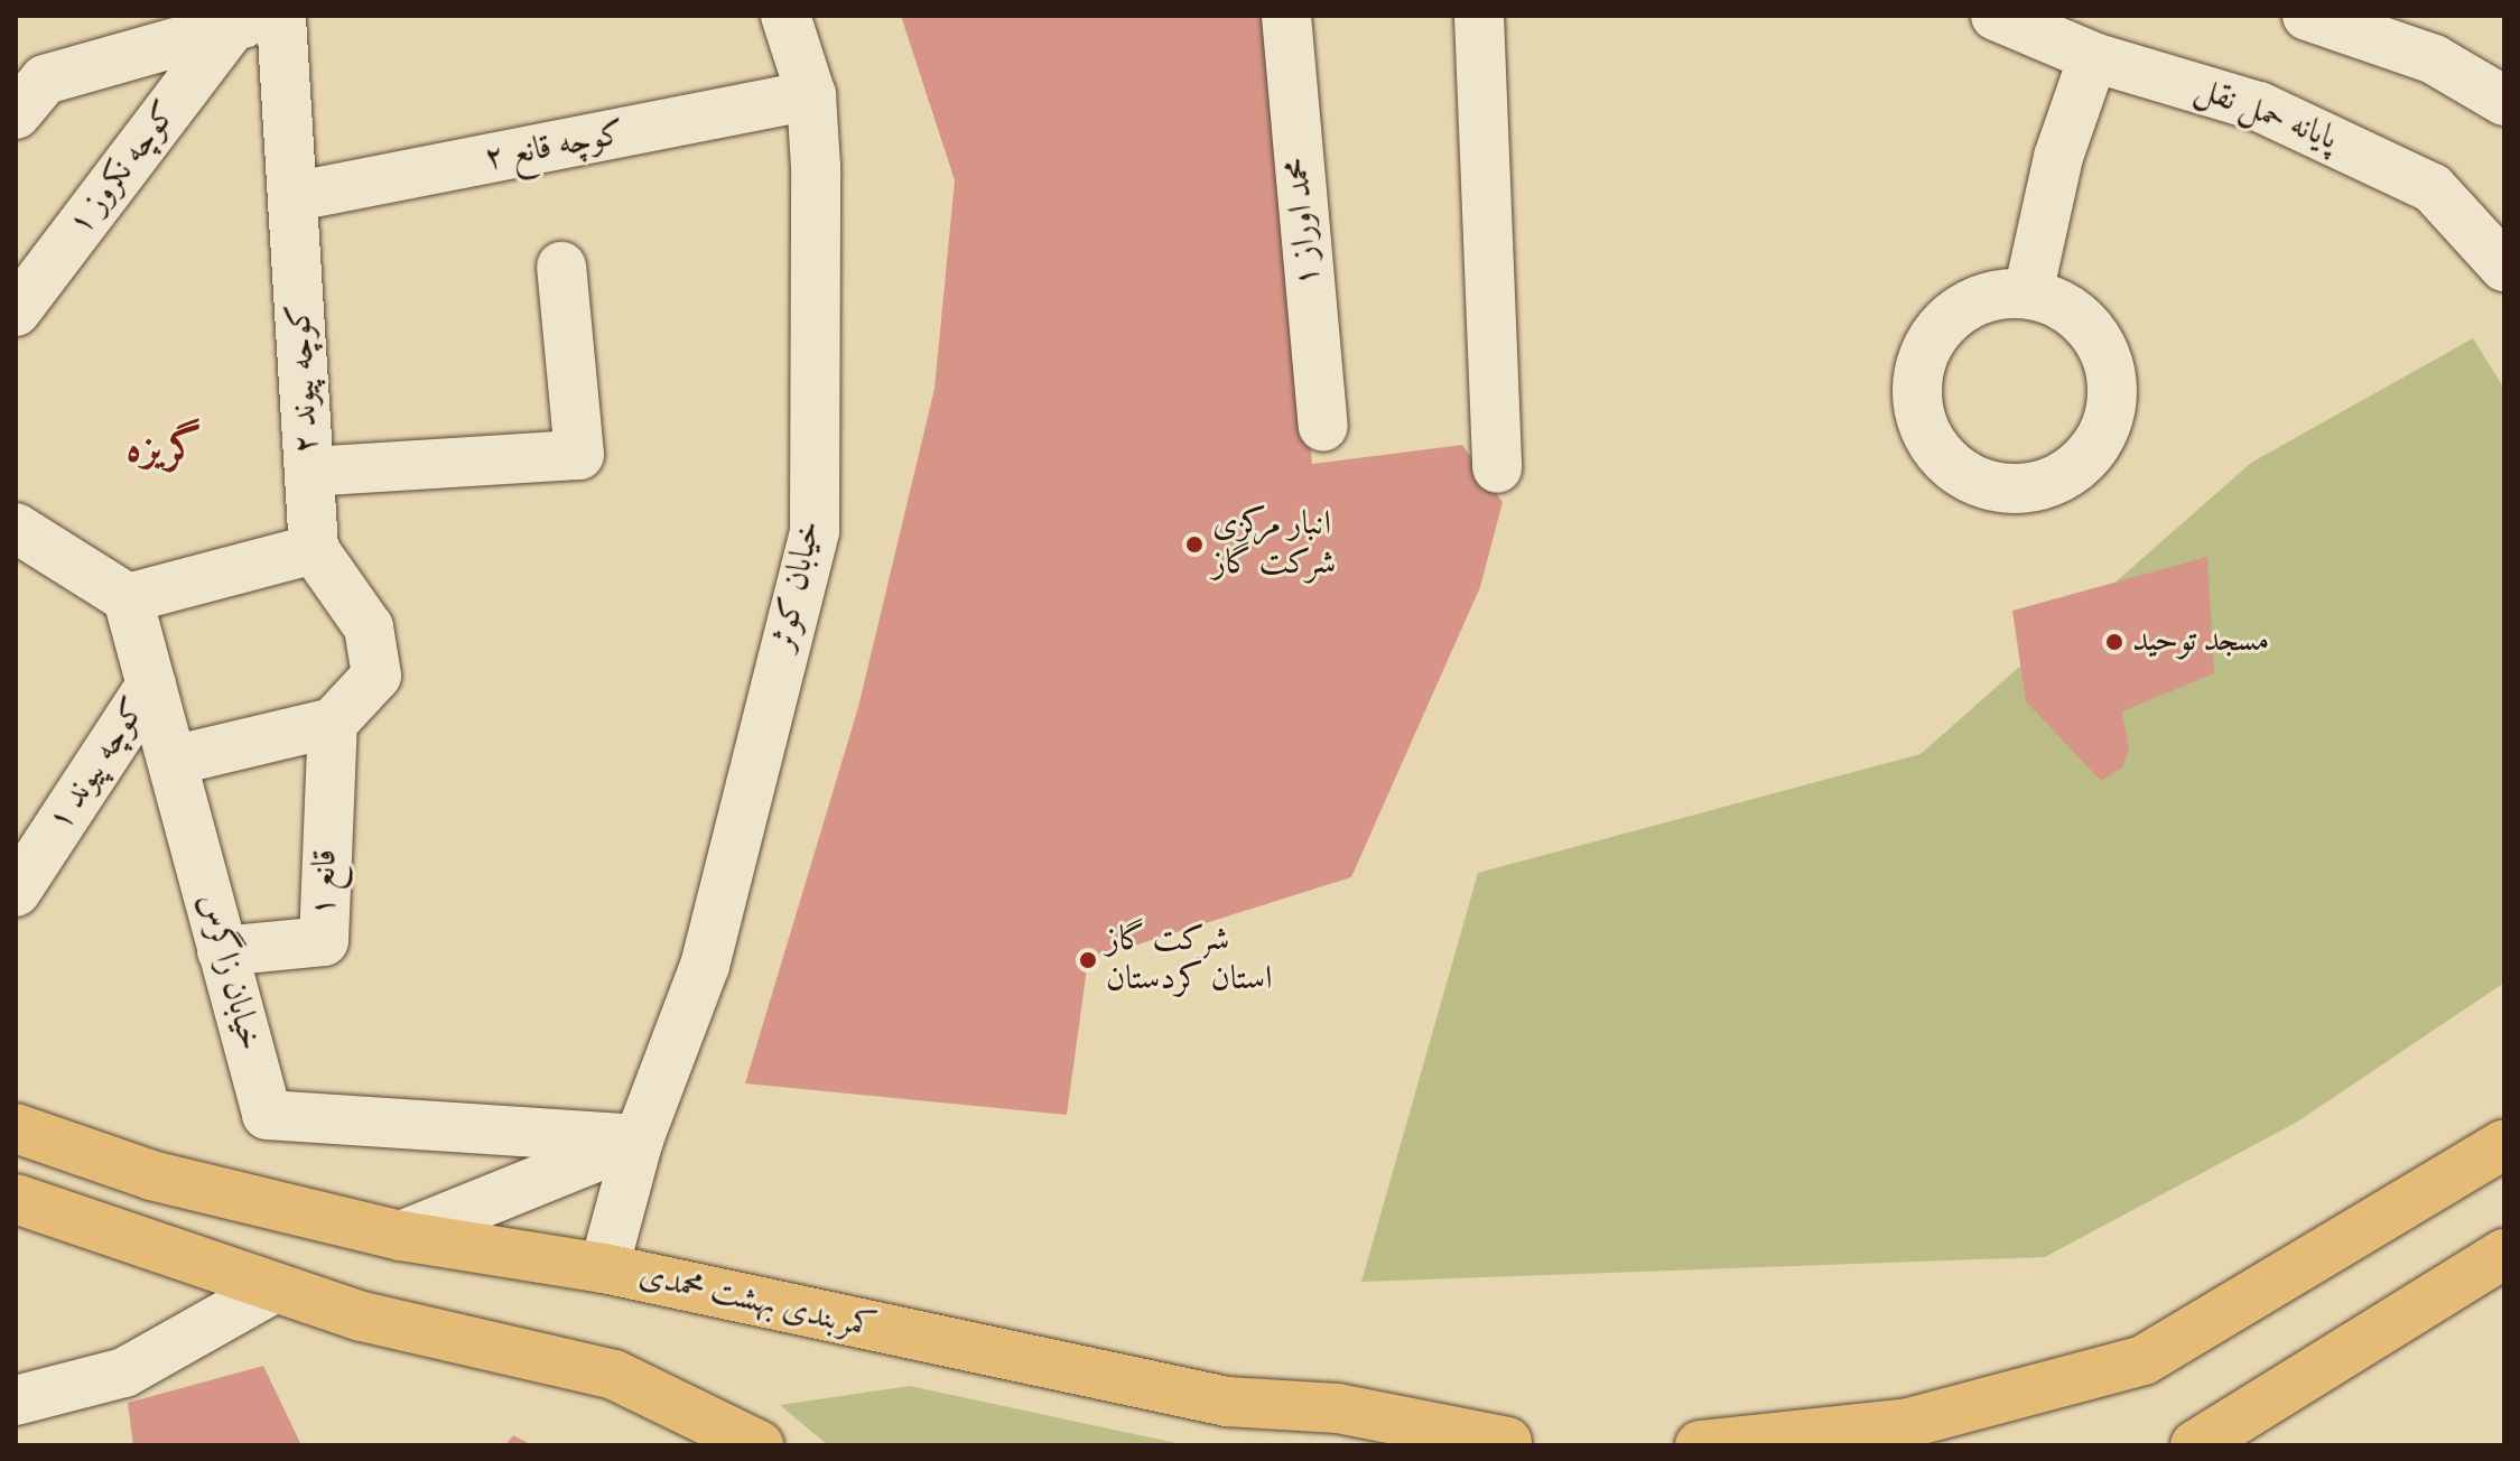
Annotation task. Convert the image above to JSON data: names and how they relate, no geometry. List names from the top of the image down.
{
  "streets": {
    "highway": ["کمربندی بهشت محمدی"],
    "street": [
      "پایانه حمل نقل",
      "کوچه قانع ۲",
      "کوچه نکروز ۱",
      "محمد اوراز ۱",
      "کوچه پیوند ۲",
      "خیابان کوثر",
      "کوچه پیوند ۱",
      "قانع ۱",
      "خیابان زاگرس"
    ]
  },
  "crossings": [
    ["کوچه قانع ۲", "کوچه پیوند ۲"],
    ["کوچه قانع ۲", "خیابان کوثر"],
    ["خیابان کوثر", "خیابان زاگرس"],
    ["خیابان کوثر", "کمربندی بهشت محمدی"],
    ["کوچه پیوند ۱", "خیابان زاگرس"],
    ["قانع ۱", "خیابان زاگرس"]
  ],
  "districts": ["گریزه"],
  "places": ["انبار مرکزی شرکت گاز", "مسجد توحید", "شرکت گاز استان کردستان"]
}
